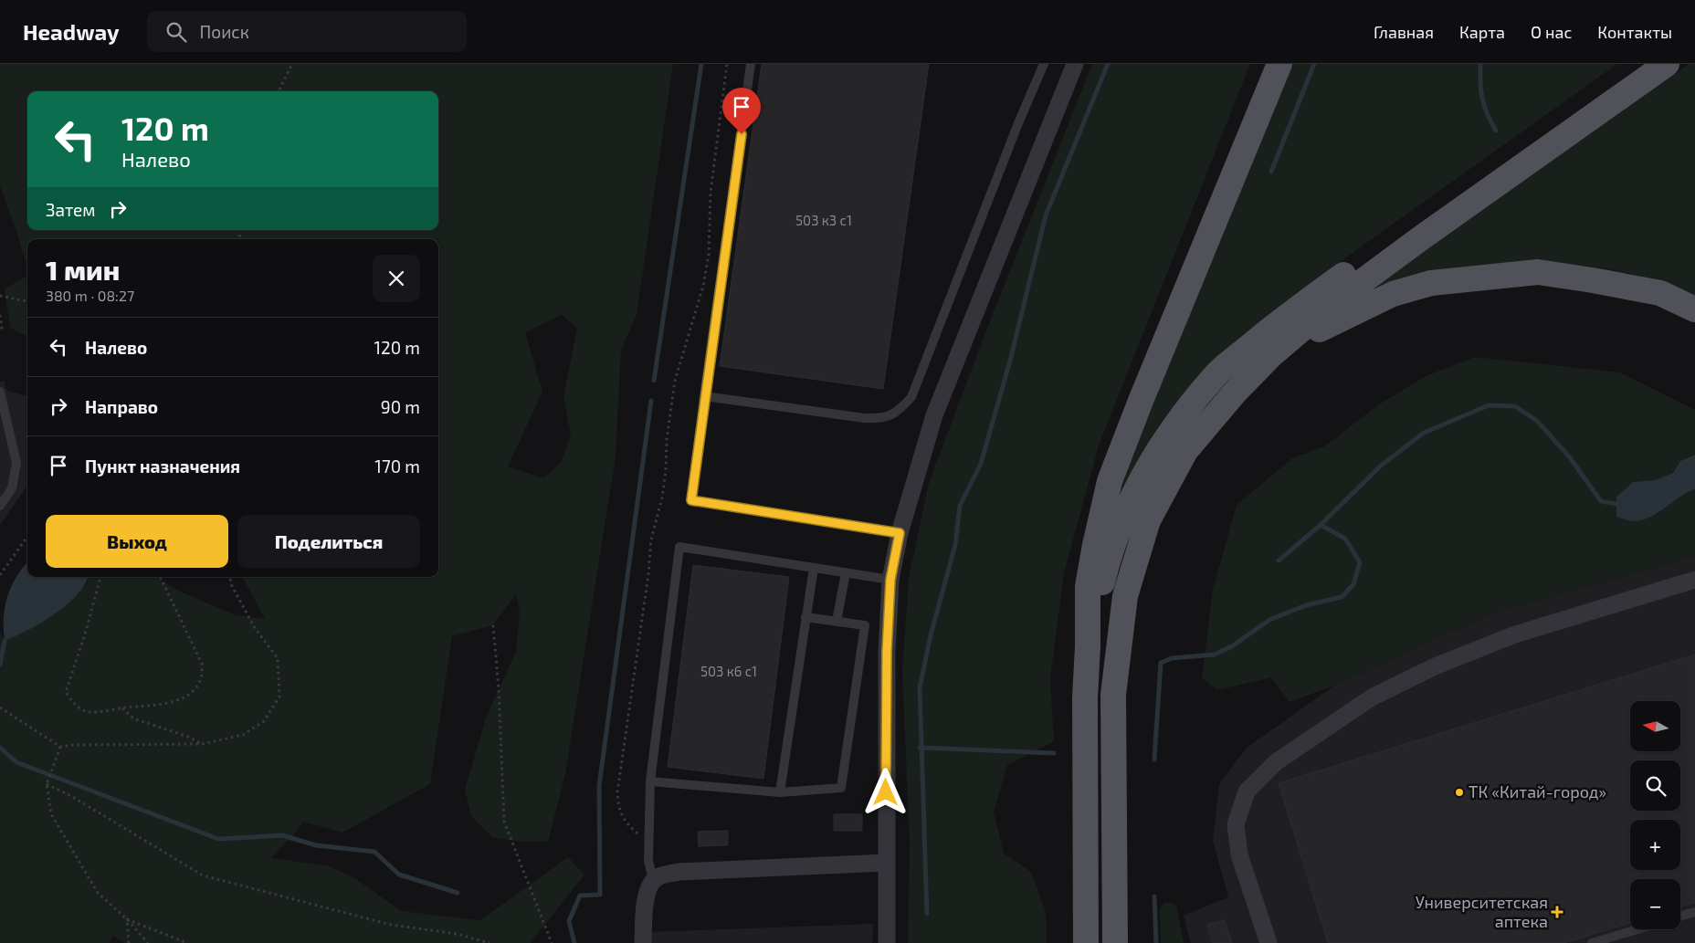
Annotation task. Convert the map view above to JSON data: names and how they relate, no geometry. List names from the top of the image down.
{
  "places": {
    "other": ["ТК «Китай-город»"],
    "health": ["Университетская аптека"]
  },
  "house_numbers": ["503 к3 с1", "503 к6 с1"],
  "north": "left",
  "page": {
    "header": "Headway",
    "search": "Поиск",
    "nav": [
      "Главная",
      "Карта",
      "О нас",
      "Контакты"
    ],
    "turn": ["120 m", "Налево"],
    "then": "Затем",
    "heading": ["1 мин", "380 m · 08:27"],
    "list": [
      {
        "name": "Налево",
        "value": "120 m"
      },
      {
        "name": "Направо",
        "value": "90 m"
      },
      {
        "name": "Пункт назначения",
        "value": "170 m"
      }
    ],
    "buttons": ["Выход", "Поделиться"],
    "map_buttons": ["+", "−"]
  }
}
